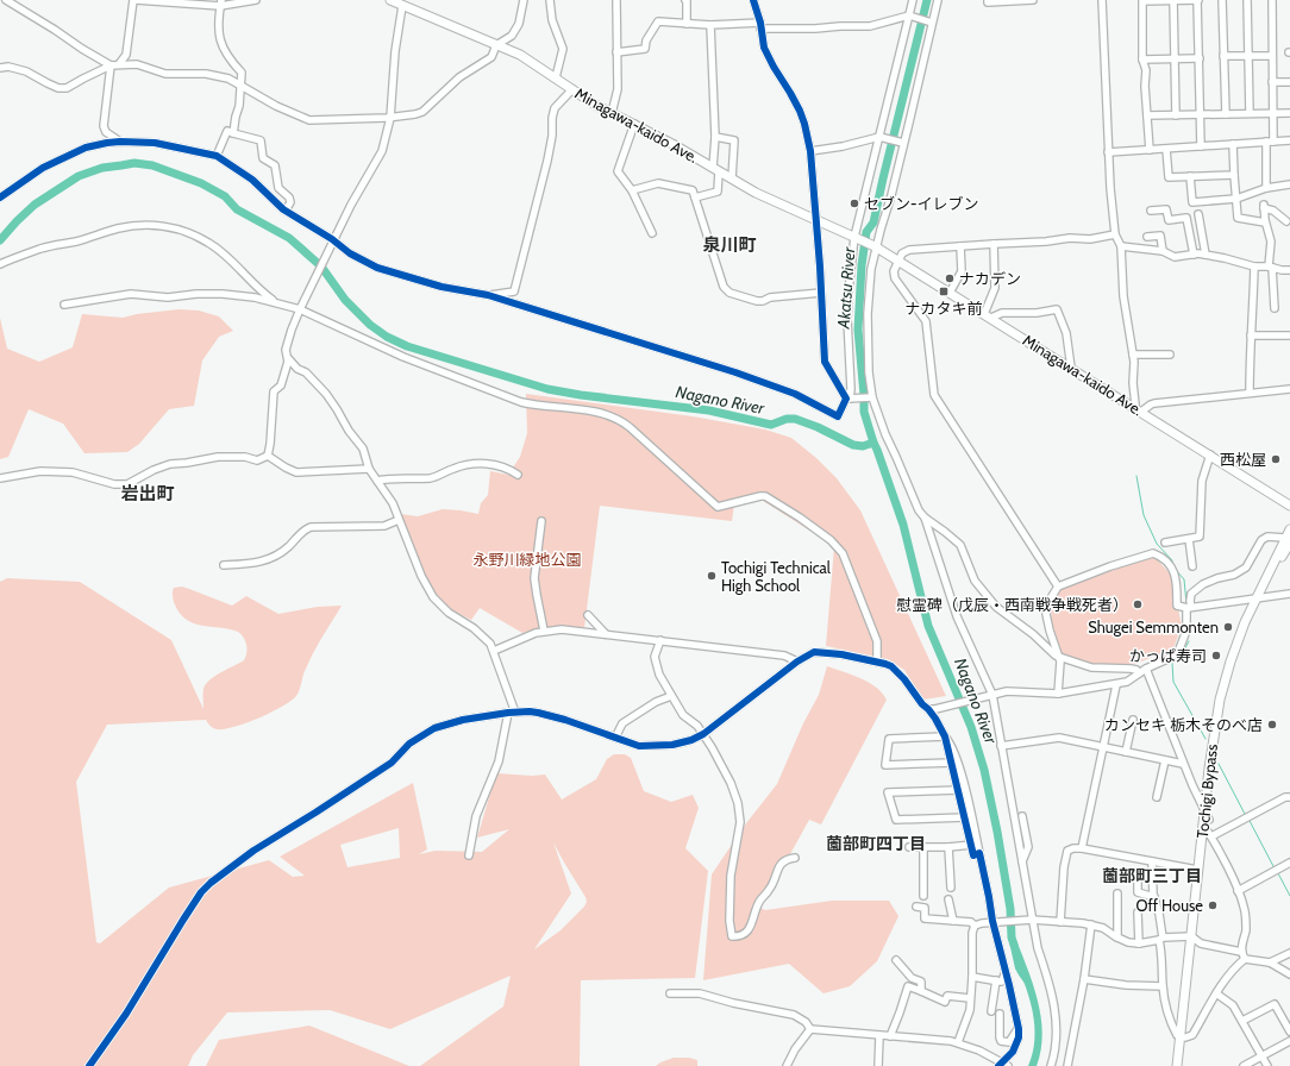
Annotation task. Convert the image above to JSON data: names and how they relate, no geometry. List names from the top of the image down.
{
  "streets": {
    "main road": ["Minagawa-kaido Ave.", "Tochigi Bypass"]
  },
  "districts": [
    "泉川町",
    "岩出町",
    "薗部町四丁目",
    "薗部町三丁目"
  ],
  "water": ["Akatsu River", "Nagano River"],
  "parks": ["永野川緑地公園"],
  "places": {
    "other": [
      "セブン-イレブン",
      "ナカデン",
      "西松屋",
      "Tochigi Technical High School",
      "慰霊碑（戊辰・西南戦争戦死者）",
      "Shugei Semmonten",
      "かっぱ寿司",
      "カンセキ 栃木そのべ店",
      "Off House"
    ],
    "transit": ["ナカタキ前"]
  }
}
